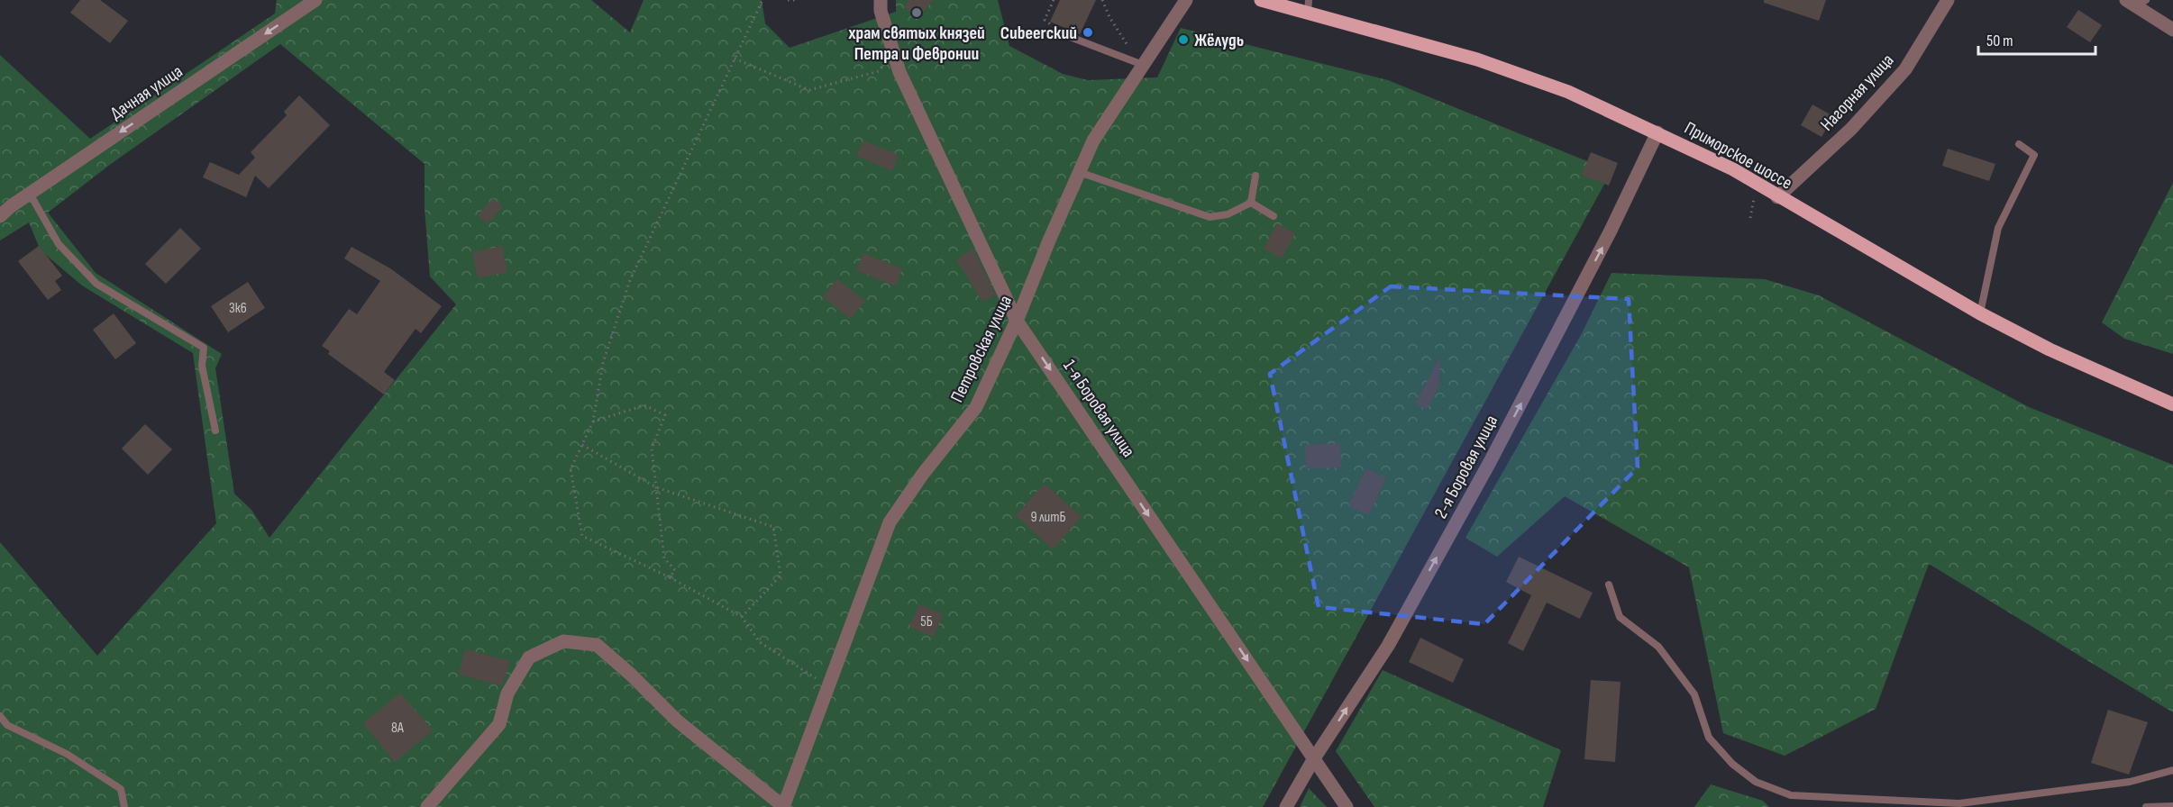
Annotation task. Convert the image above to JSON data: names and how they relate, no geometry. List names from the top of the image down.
{
  "streets": {
    "main road": ["Приморское шоссе"],
    "street": [
      "Дачная улица",
      "Нагорная улица",
      "Петровская улица",
      "1-я Боровая улица",
      "2-я Боровая улица"
    ]
  },
  "crossings": [
    ["Нагорная улица", "Приморское шоссе"],
    ["Приморское шоссе", "2-я Боровая улица"],
    ["Петровская улица", "1-я Боровая улица"],
    ["1-я Боровая улица", "2-я Боровая улица"]
  ],
  "one_way": ["Дачная улица", "1-я Боровая улица", "2-я Боровая улица"],
  "places": ["храм святых князей Петра и Февронии", "Сиbeerский", "Жёлудь"],
  "house_numbers": [
    "3к6",
    "9 литБ",
    "5Б",
    "8А"
  ],
  "scale_bar": "50 m"
}
